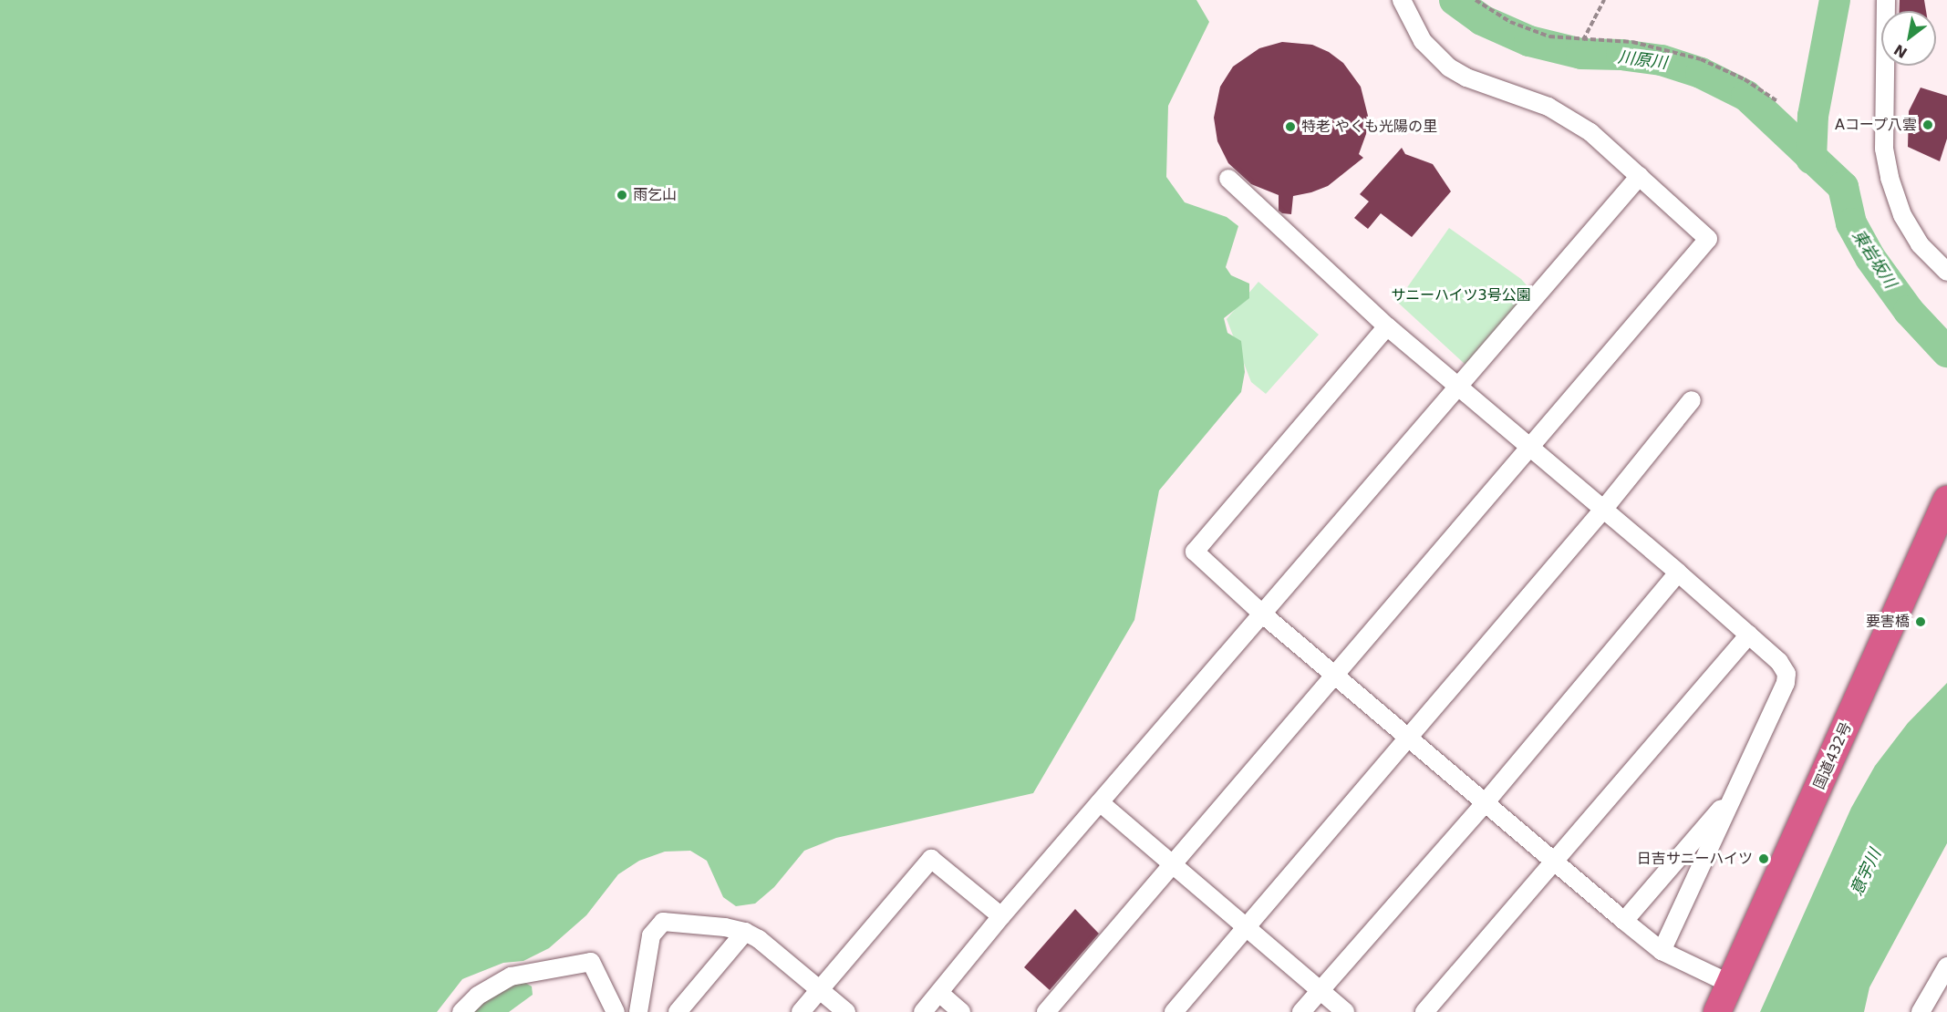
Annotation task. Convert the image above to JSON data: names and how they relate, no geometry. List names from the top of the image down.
{
  "streets": {
    "highway": ["国道432号"]
  },
  "water": ["川原川", "東岩坂川", "意宇川"],
  "parks": ["サニーハイツ3号公園"],
  "places": [
    "Aコープ八雲",
    "特老 やくも光陽の里",
    "雨乞山",
    "要害橋",
    "日吉サニーハイツ"
  ],
  "north": "bottom left"
}
